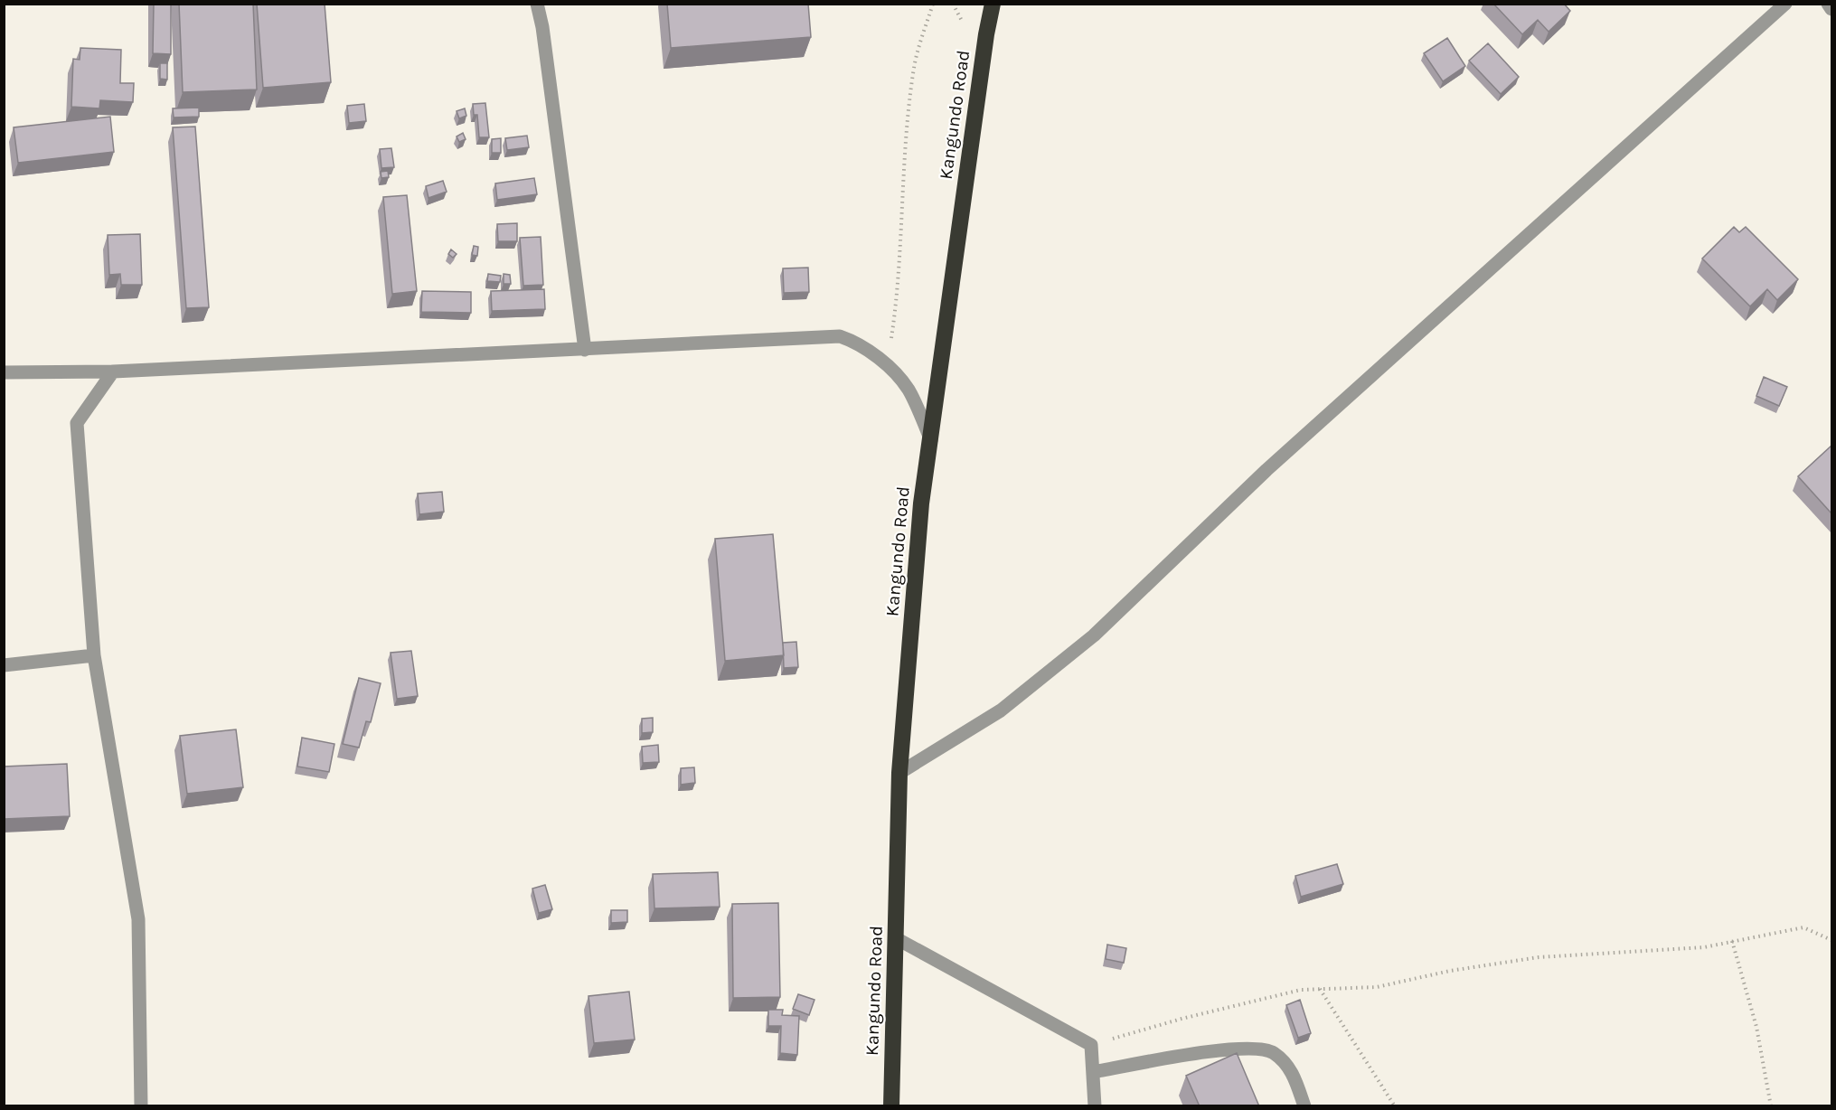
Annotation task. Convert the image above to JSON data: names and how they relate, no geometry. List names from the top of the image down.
{
  "streets": {
    "highway": ["Kangundo Road"]
  }
}
